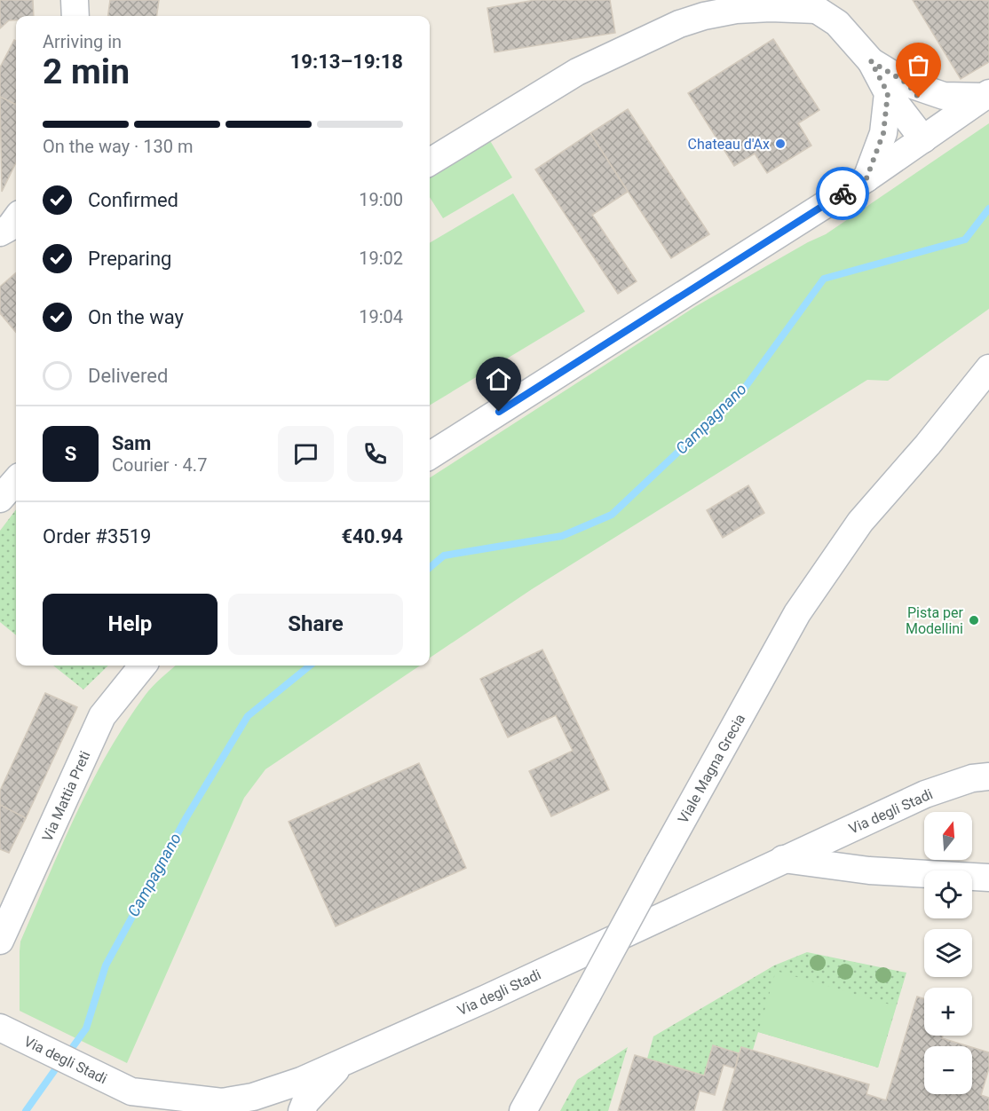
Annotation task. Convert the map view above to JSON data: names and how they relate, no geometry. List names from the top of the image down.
{
  "streets": {
    "street": ["Viale Magna Grecia", "Via Mattia Preti", "Via degli Stadi"]
  },
  "water": ["Campagnano"],
  "places": ["Chateau d'Ax", "Pista per Modellini"],
  "north": "top",
  "page": {
    "heading": ["2 min", "Arriving in", "19:13–19:18"],
    "panel": [
      "Sam",
      "Courier · 4.7",
      "Order #3519",
      "€40.94"
    ],
    "bar": "On the way · 130 m",
    "list": [
      ["Confirmed", "19:00"],
      ["Preparing", "19:02"],
      ["On the way", "19:04"],
      "Delivered"
    ],
    "round": "S",
    "buttons": ["Help", "Share"],
    "map_buttons": ["+", "−"]
  }
}
